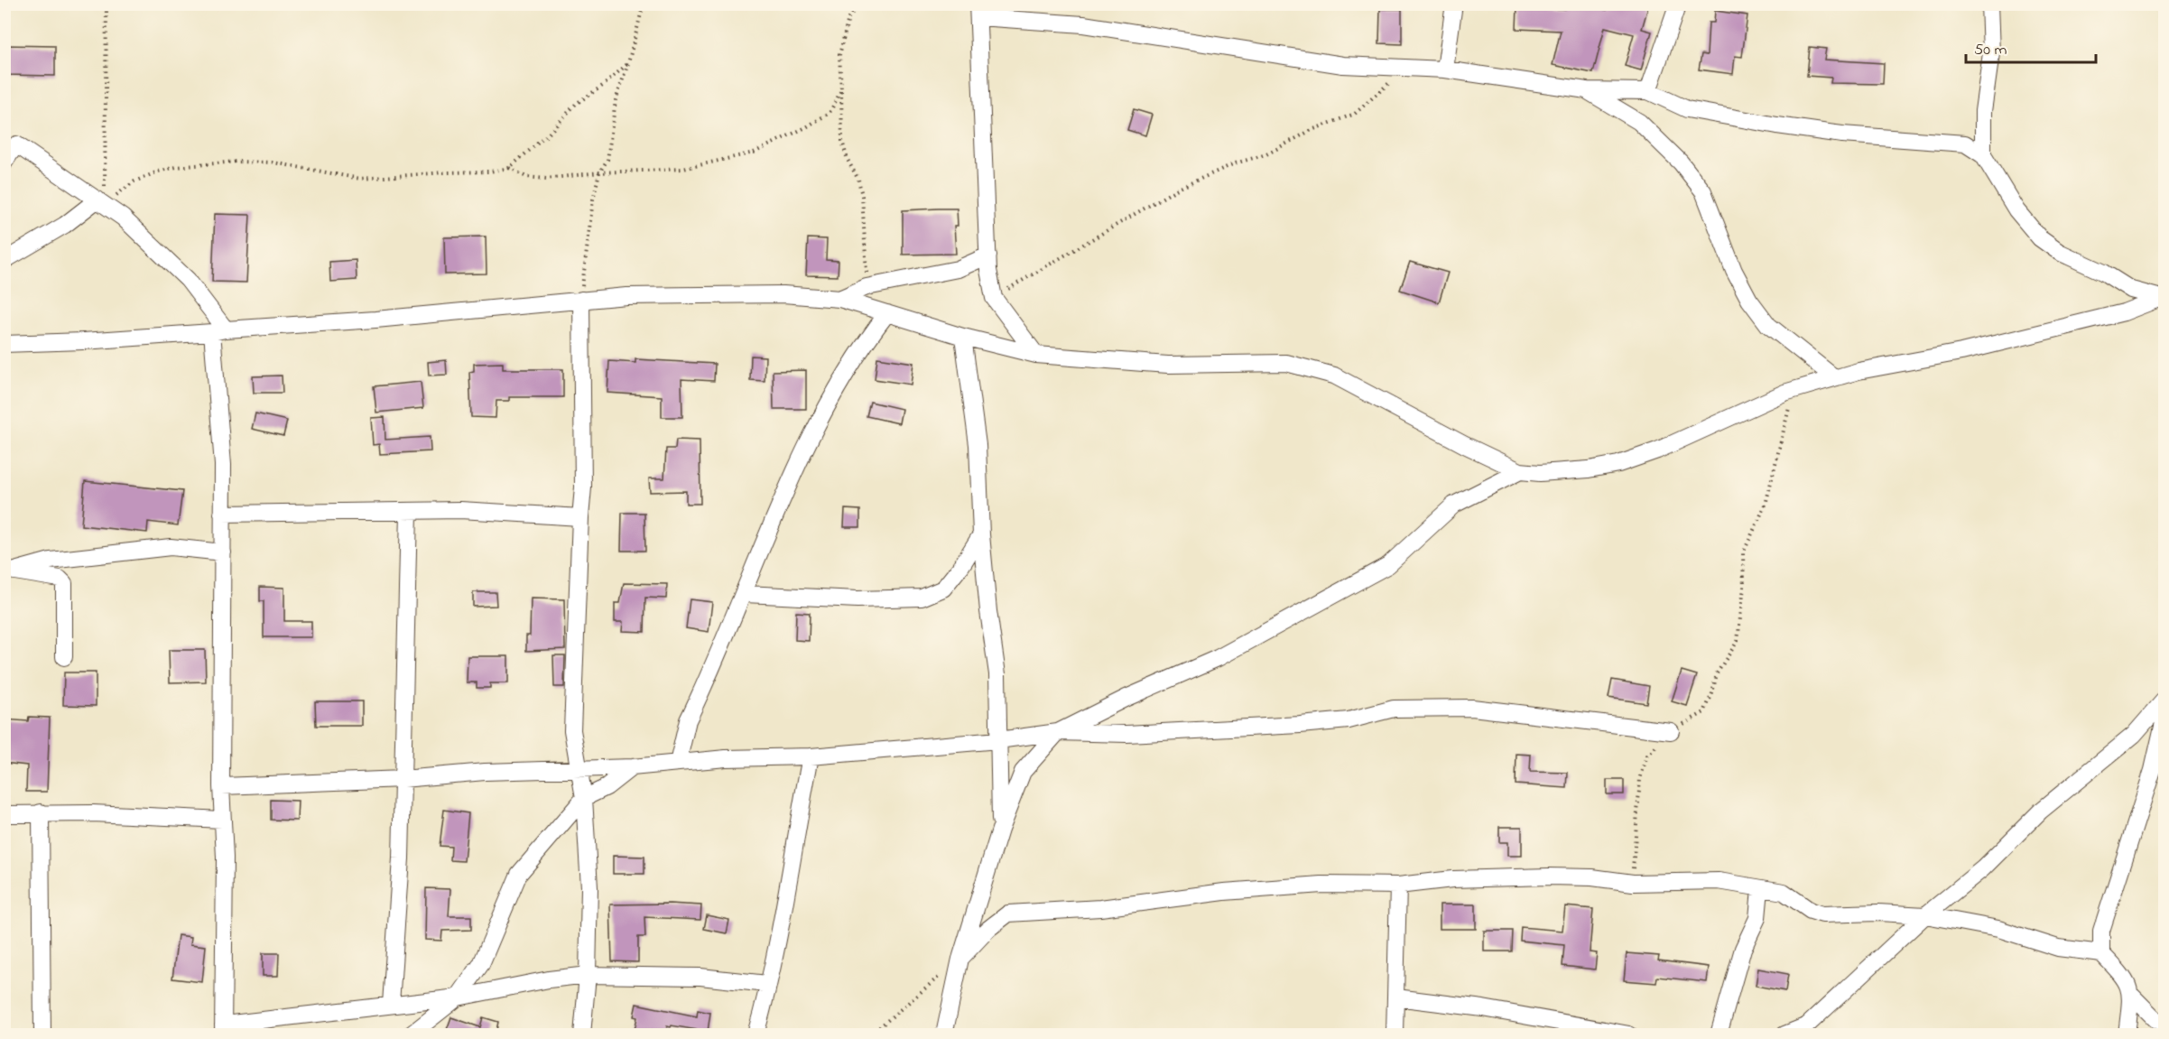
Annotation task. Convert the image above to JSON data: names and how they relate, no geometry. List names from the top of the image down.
{
  "scale_bar": "50 m"
}
